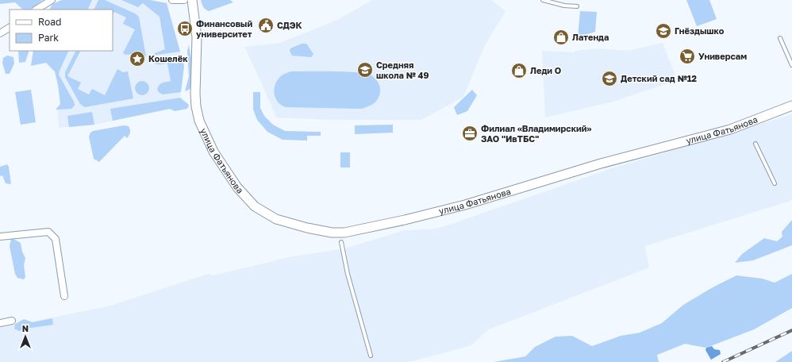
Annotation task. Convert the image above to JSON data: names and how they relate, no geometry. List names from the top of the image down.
{
  "streets": {
    "street": ["улица Фатьянова"]
  },
  "places": {
    "public building": ["СДЭК"],
    "bus stop": ["Финансовый университет"],
    "school or university": ["Гнёздышко", "Средняя школа № 49", "Детский сад №12"],
    "shop": ["Латенда", "Леди О"],
    "supermarket": ["Универсам"],
    "place": ["Кошелёк"],
    "office": ["Филиал «Владимирский» ЗАО \"ИвТБС\""]
  },
  "legend": ["Road", "Park"],
  "north": "top"
}
